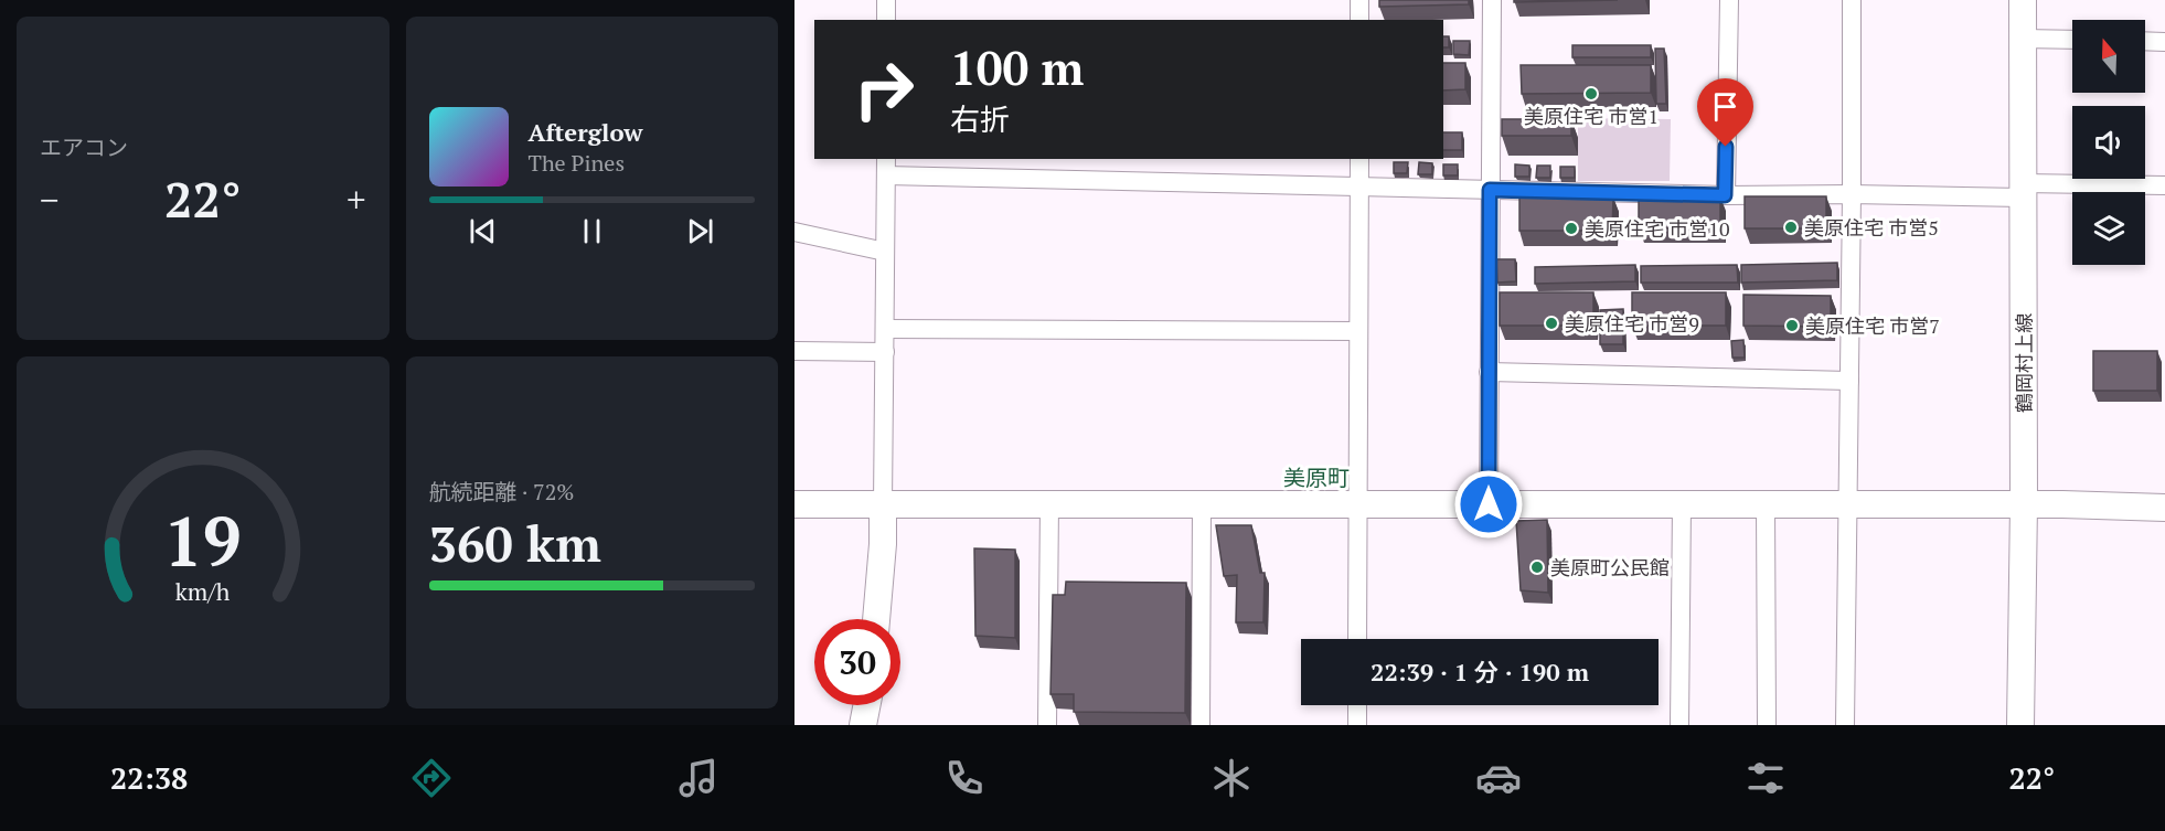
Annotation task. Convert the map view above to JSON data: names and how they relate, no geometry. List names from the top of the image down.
{
  "streets": {
    "street": ["鶴岡村上線"]
  },
  "districts": ["美原町"],
  "places": [
    "美原住宅 市営1",
    "美原住宅 市営5",
    "美原住宅 市営10",
    "美原住宅 市営9",
    "美原住宅 市営7",
    "美原町公民館"
  ],
  "north": "top",
  "page": {
    "tile": [
      "エアコン",
      ["航続距離 · 72%", "360 km"]
    ],
    "turn": ["100 m", "右折"],
    "song": ["Afterglow", "The Pines"],
    "heat": ["−", "22°", "+"],
    "limit": "30",
    "trip": "22:39 · 1 分 · 190 m",
    "tabs": ["22:38", "22°"],
    "gauge": ["19", "km/h"]
  }
}
